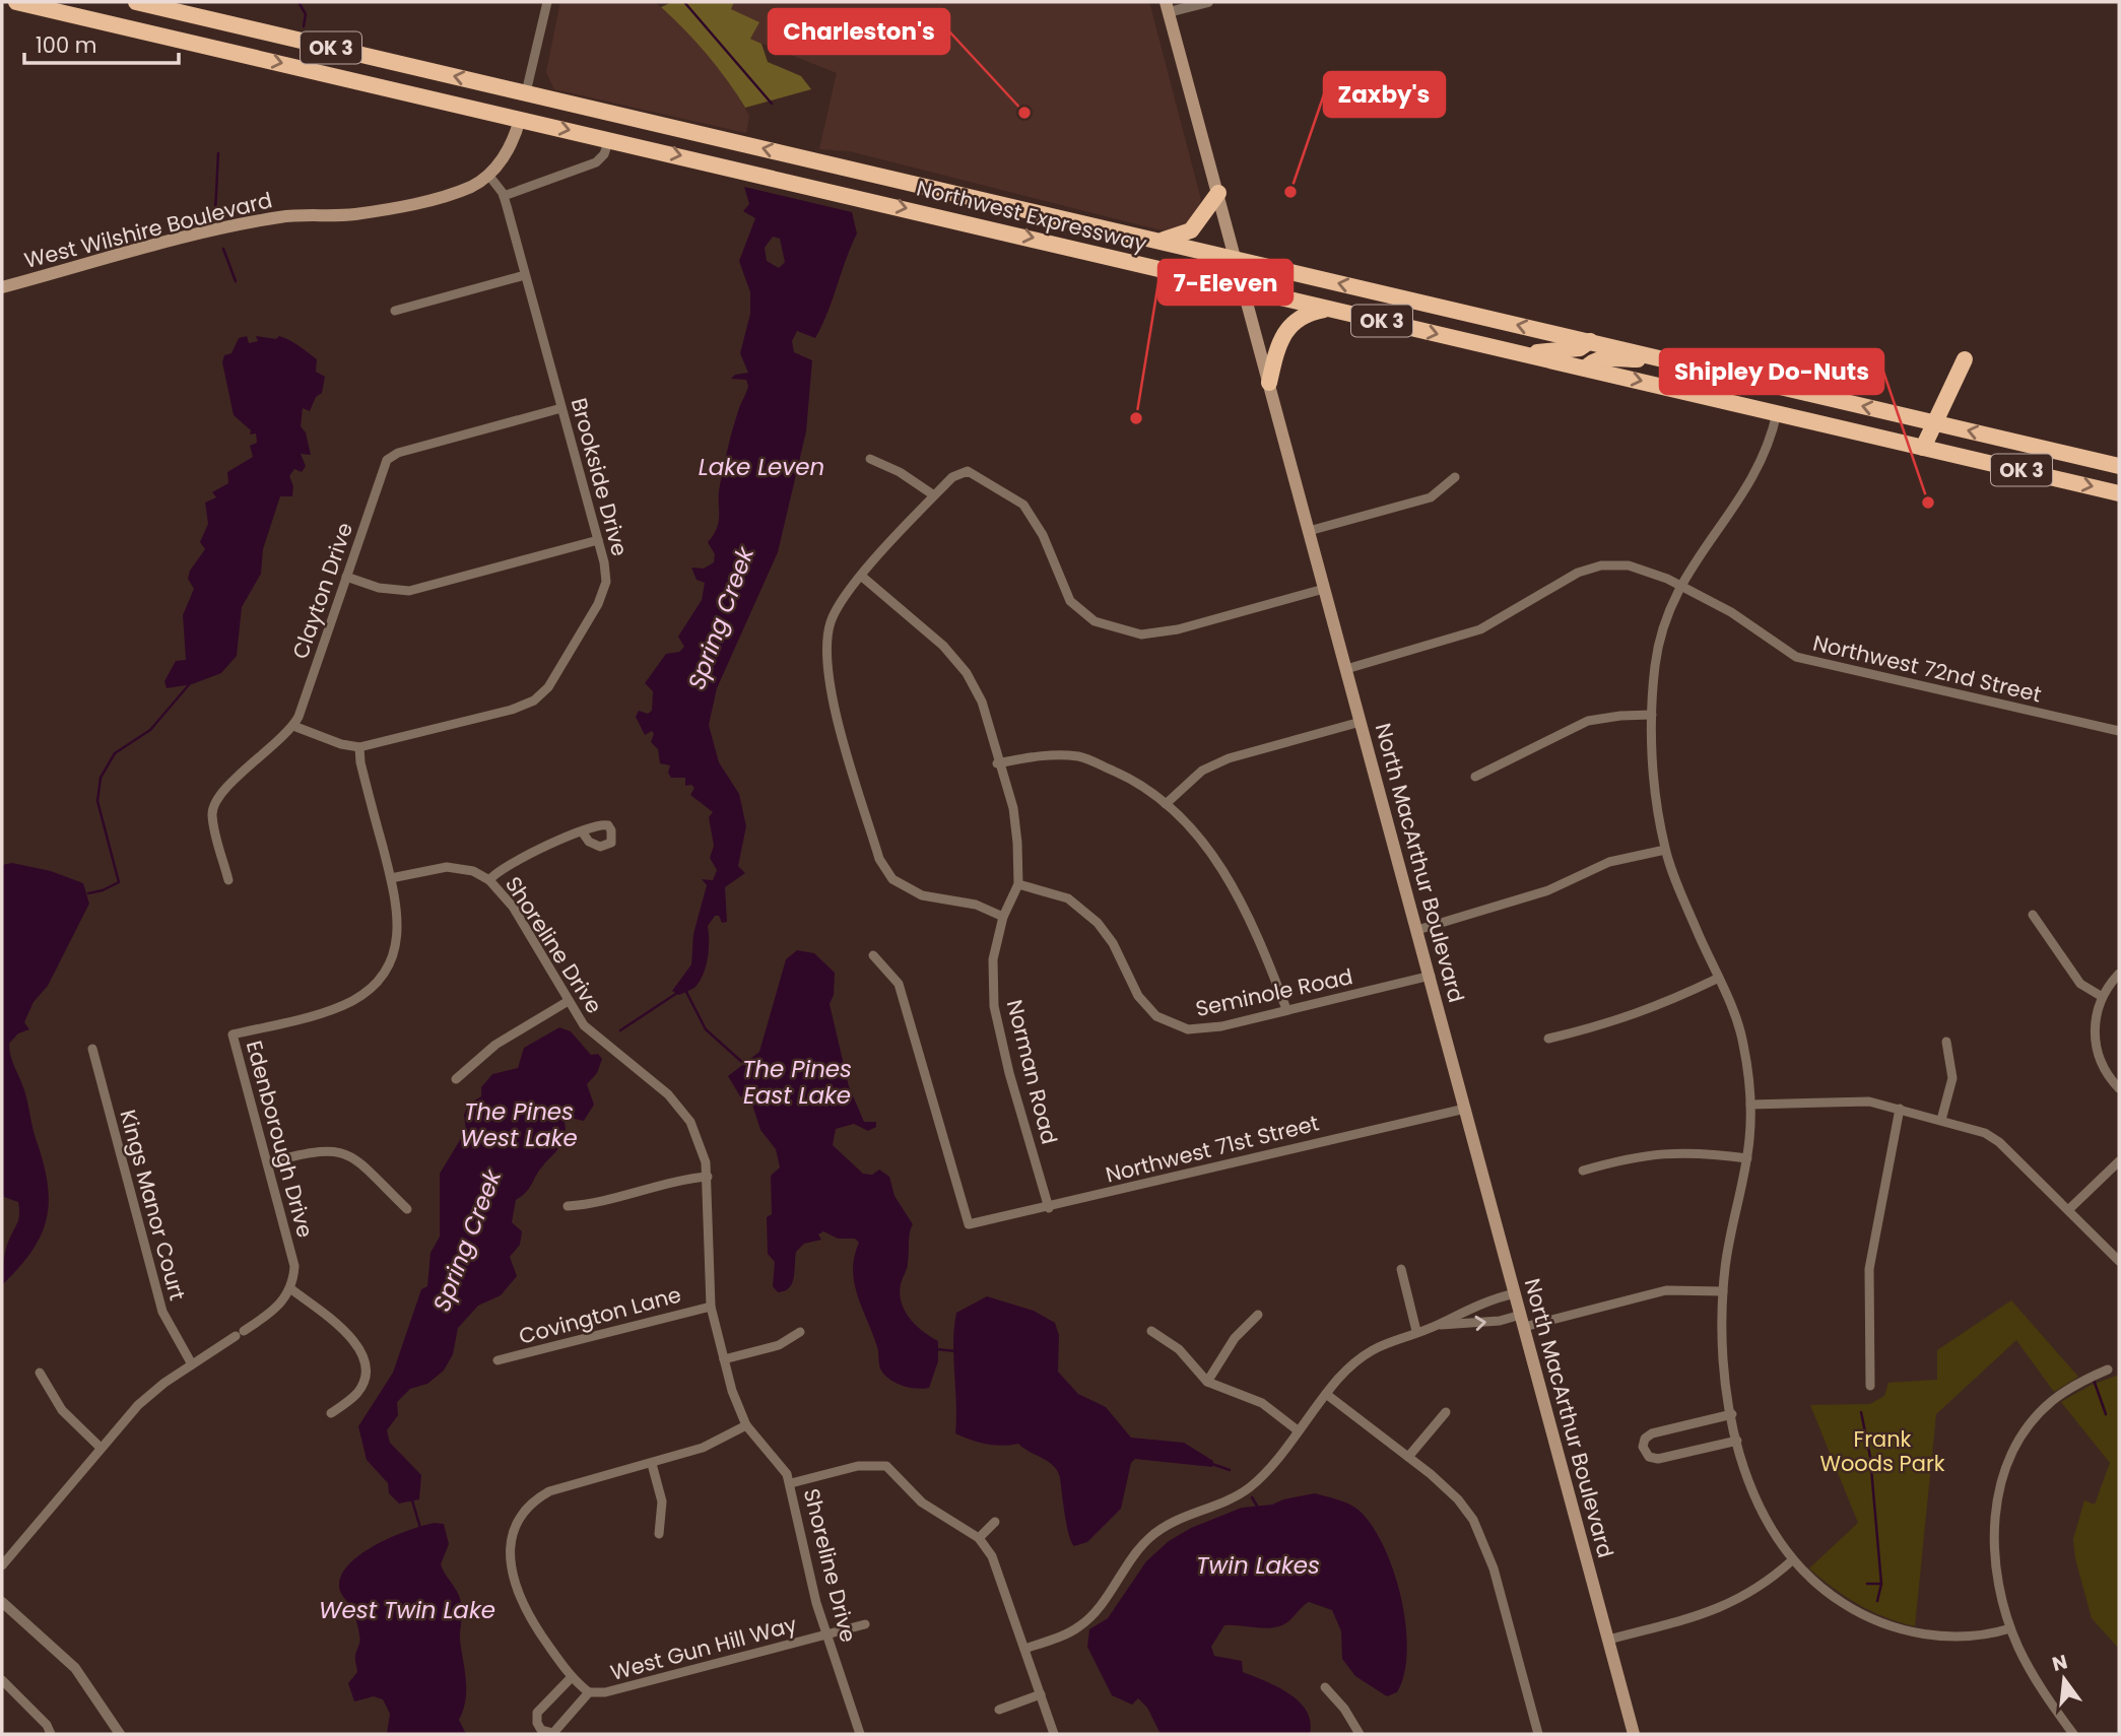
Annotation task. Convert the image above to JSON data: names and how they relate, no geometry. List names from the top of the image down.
{
  "streets": {
    "highway": ["OK 3", "Northwest Expressway"],
    "main road": ["West Wilshire Boulevard", "North MacArthur Boulevard"],
    "street": [
      "Brookside Drive",
      "Clayton Drive",
      "Northwest 72nd Street",
      "Shoreline Drive",
      "Seminole Road",
      "Norman Road",
      "Edenborough Drive",
      "Northwest 71st Street",
      "Kings Manor Court",
      "Covington Lane",
      "West Gun Hill Way"
    ]
  },
  "crossings": [
    ["Northwest Expressway", "West Wilshire Boulevard"],
    ["Northwest Expressway", "North MacArthur Boulevard"],
    ["West Wilshire Boulevard", "Brookside Drive"],
    ["Brookside Drive", "Clayton Drive"],
    ["Brookside Drive", "Edenborough Drive"],
    ["Northwest 72nd Street", "North MacArthur Boulevard"],
    ["North MacArthur Boulevard", "Seminole Road"],
    ["North MacArthur Boulevard", "Northwest 71st Street"],
    ["Shoreline Drive", "Edenborough Drive"],
    ["Shoreline Drive", "Covington Lane"],
    ["Shoreline Drive", "West Gun Hill Way"],
    ["Seminole Road", "Norman Road"],
    ["Norman Road", "Northwest 71st Street"]
  ],
  "water": [
    "Lake Leven",
    "Spring Creek",
    "The Pines East Lake",
    "The Pines West Lake",
    "Twin Lakes",
    "West Twin Lake"
  ],
  "parks": ["Frank Woods Park"],
  "places": [
    "Charleston's",
    "Zaxby's",
    "7-Eleven",
    "Shipley Do-Nuts"
  ],
  "scale_bar": "100 m",
  "north": "top"
}
